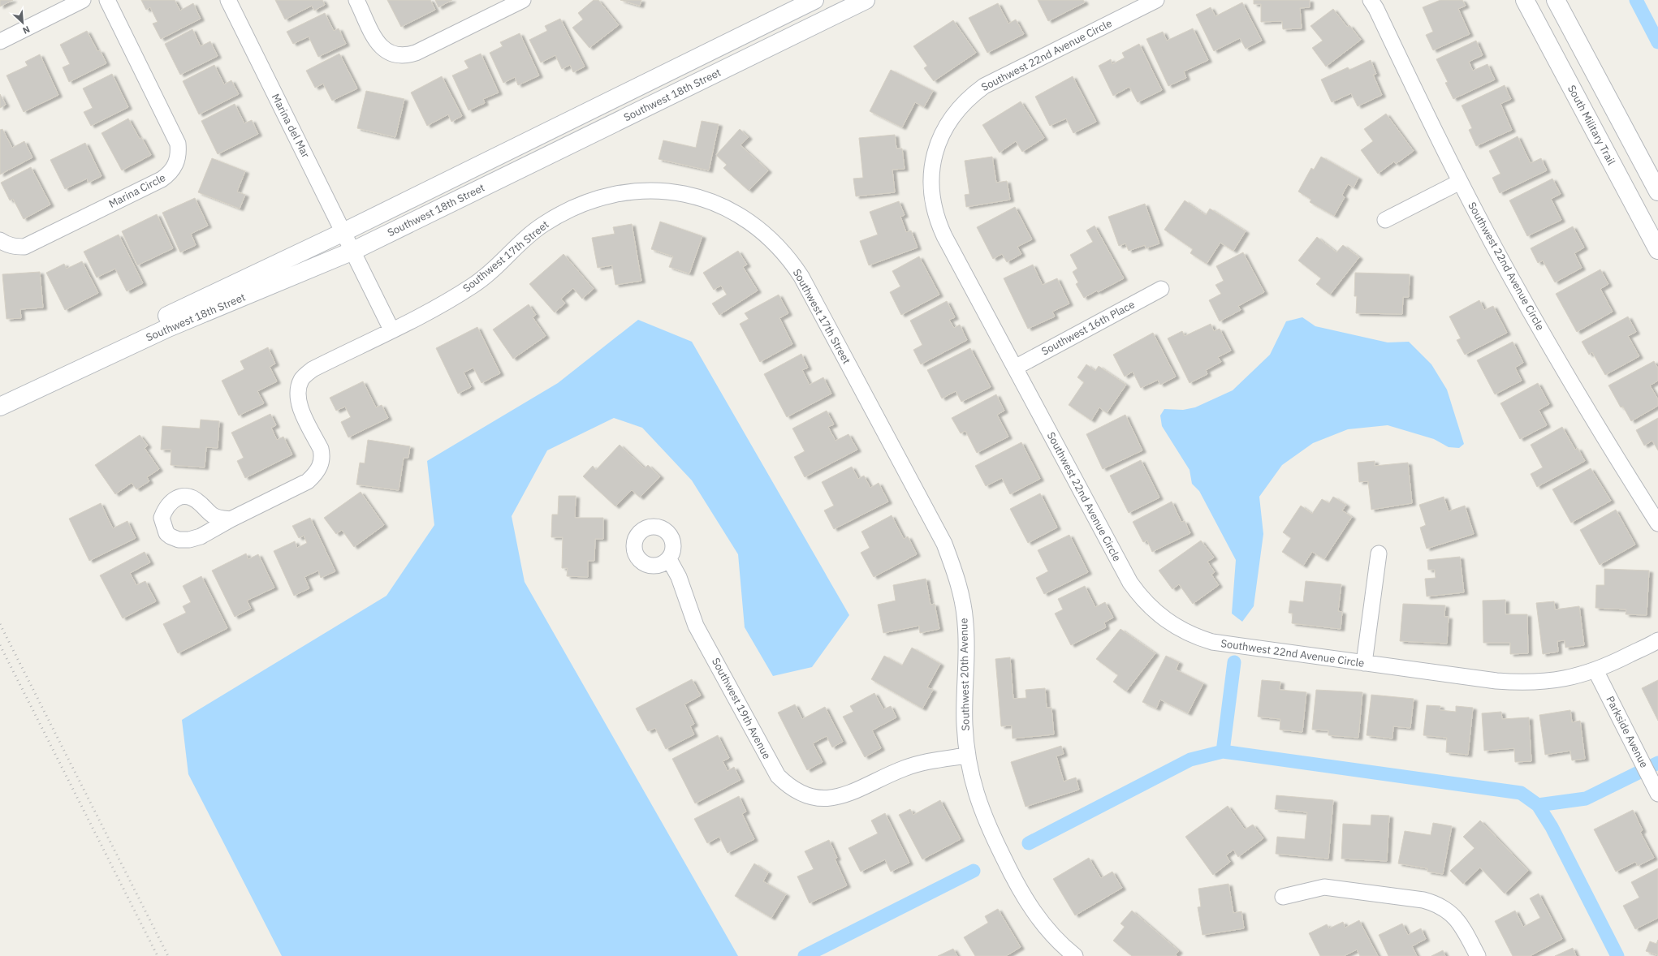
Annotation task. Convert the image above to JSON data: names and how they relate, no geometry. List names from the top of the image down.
{
  "streets": {
    "main road": ["Southwest 18th Street", "South Military Trail"],
    "street": [
      "Southwest 22nd Avenue Circle",
      "Marina del Mar",
      "Marina Circle",
      "Southwest 17th Street",
      "Southwest 16th Place",
      "Southwest 20th Avenue",
      "Southwest 19th Avenue",
      "Parkside Avenue"
    ]
  },
  "crossings": [
    ["Southwest 22nd Avenue Circle", "Southwest 16th Place"],
    ["Southwest 22nd Avenue Circle", "Parkside Avenue"],
    ["Southwest 18th Street", "Marina del Mar"],
    ["Southwest 17th Street", "Southwest 20th Avenue"],
    ["Southwest 20th Avenue", "Southwest 19th Avenue"]
  ],
  "north": "bottom right"
}
